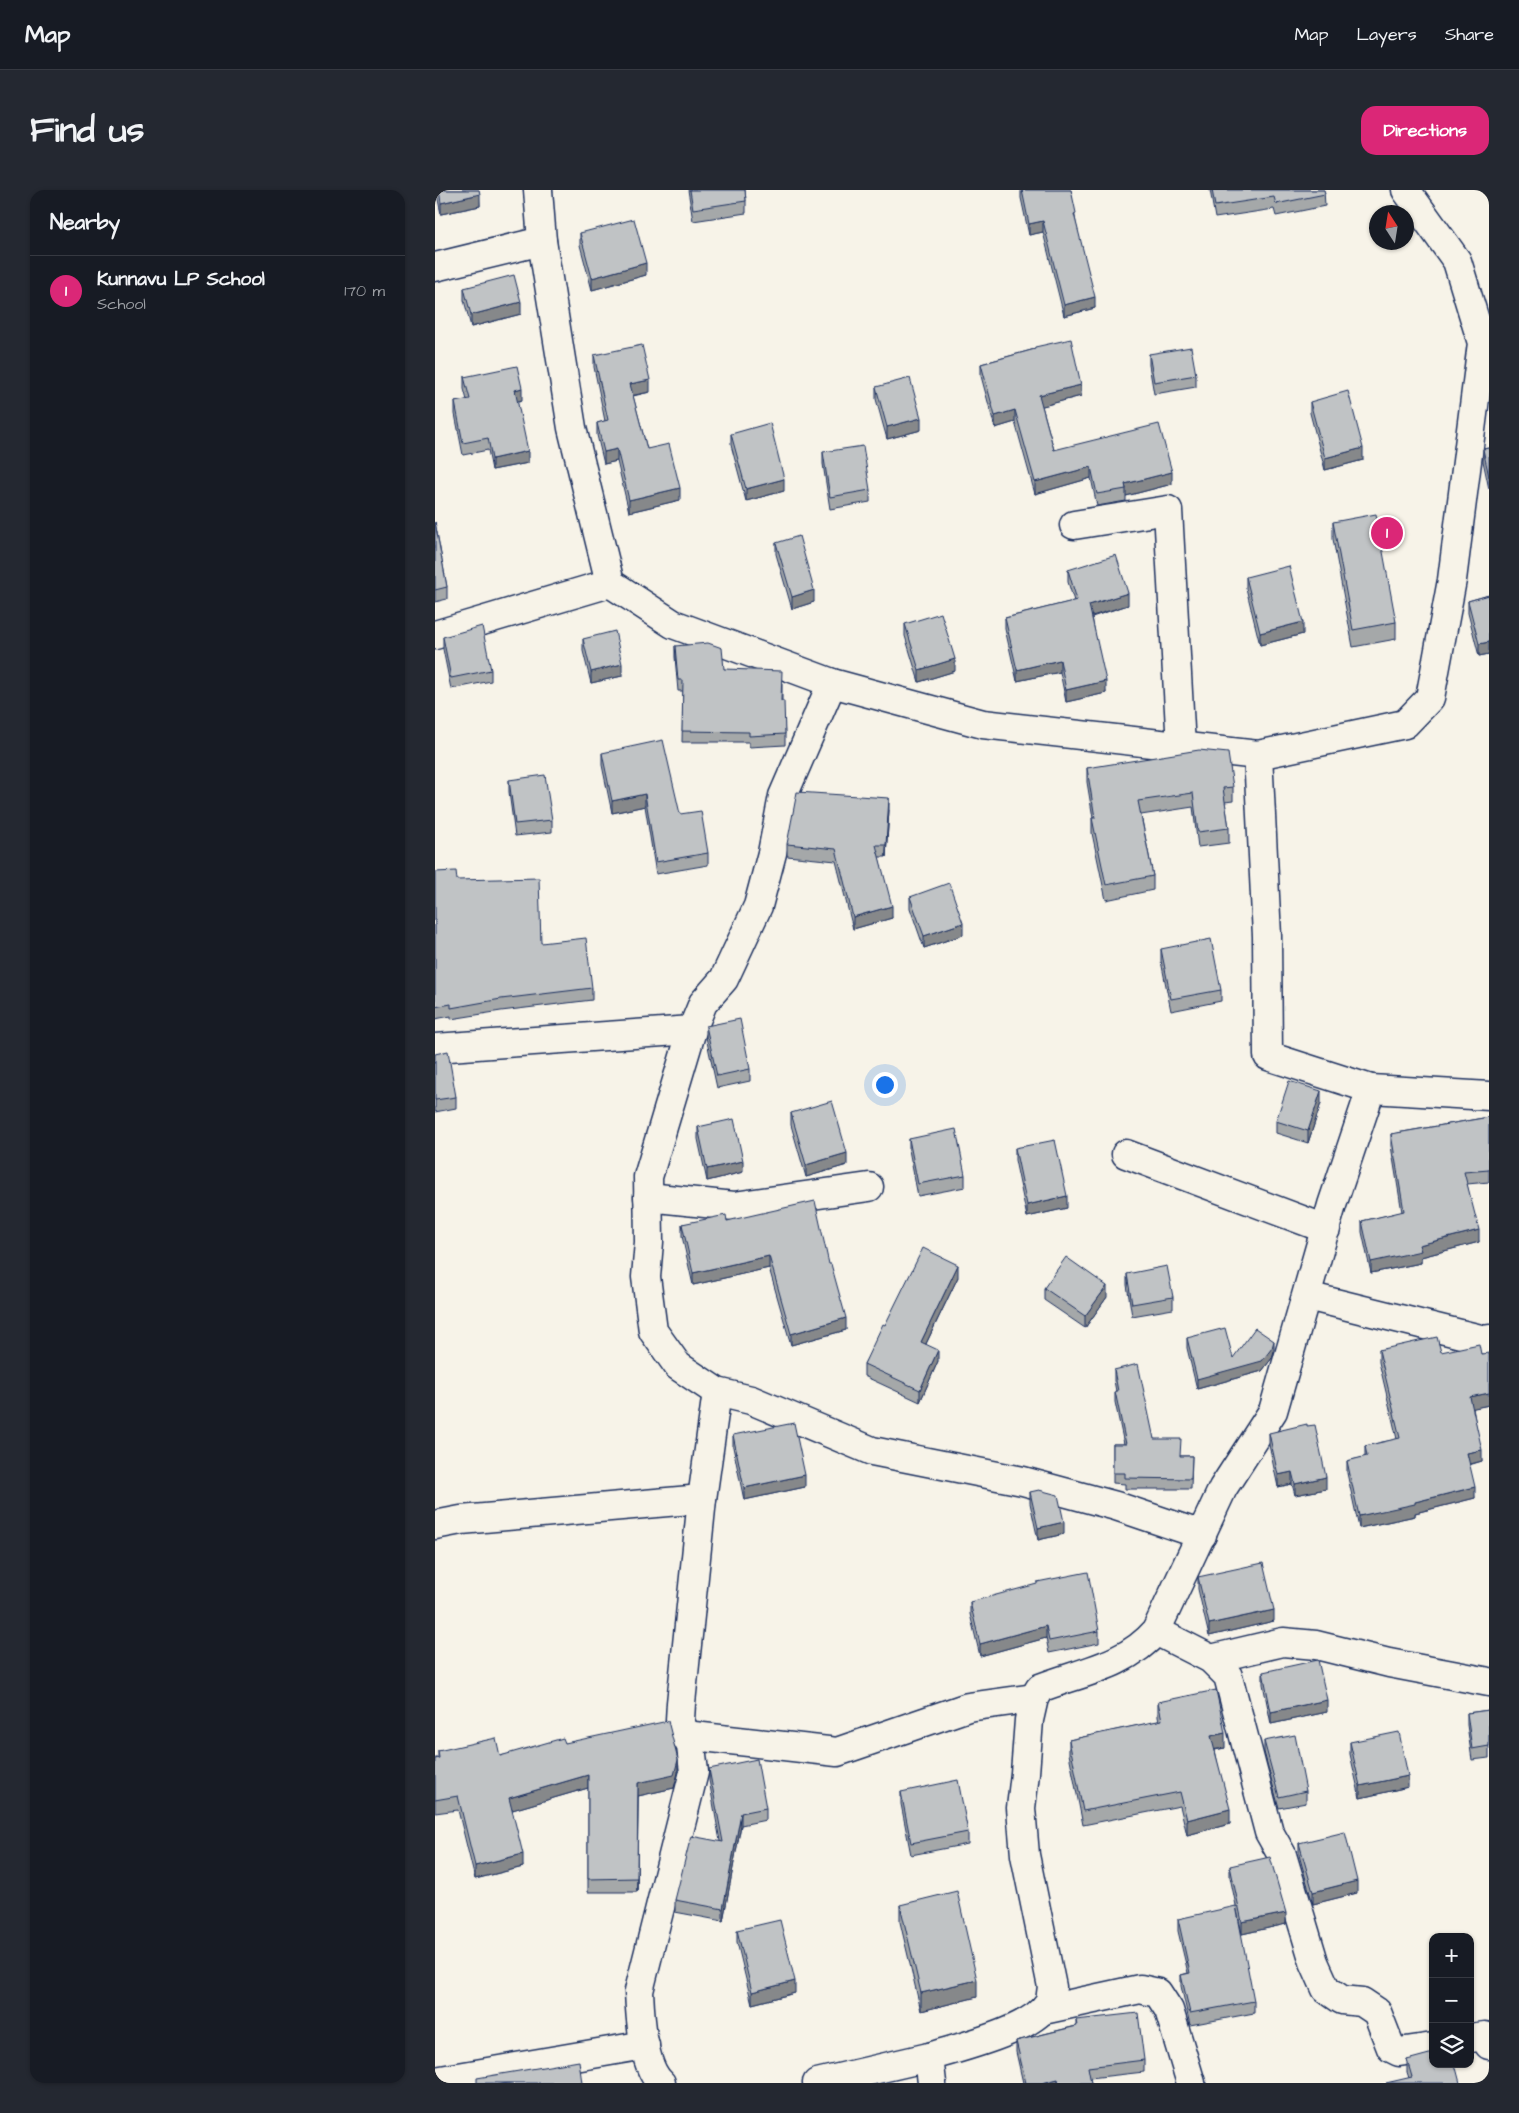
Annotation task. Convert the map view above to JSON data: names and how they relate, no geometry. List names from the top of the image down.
{
  "north": "top",
  "page": {
    "header": "Map",
    "nav": ["Map", "Layers", "Share"],
    "title": "Find us",
    "buttons": "Directions",
    "heading": "Nearby",
    "list": [
      {
        "mark": "1",
        "name": "Kunnavu LP School",
        "note": "School",
        "value": "170 m"
      }
    ],
    "pins": "1",
    "map_buttons": ["+", "−"]
  }
}
